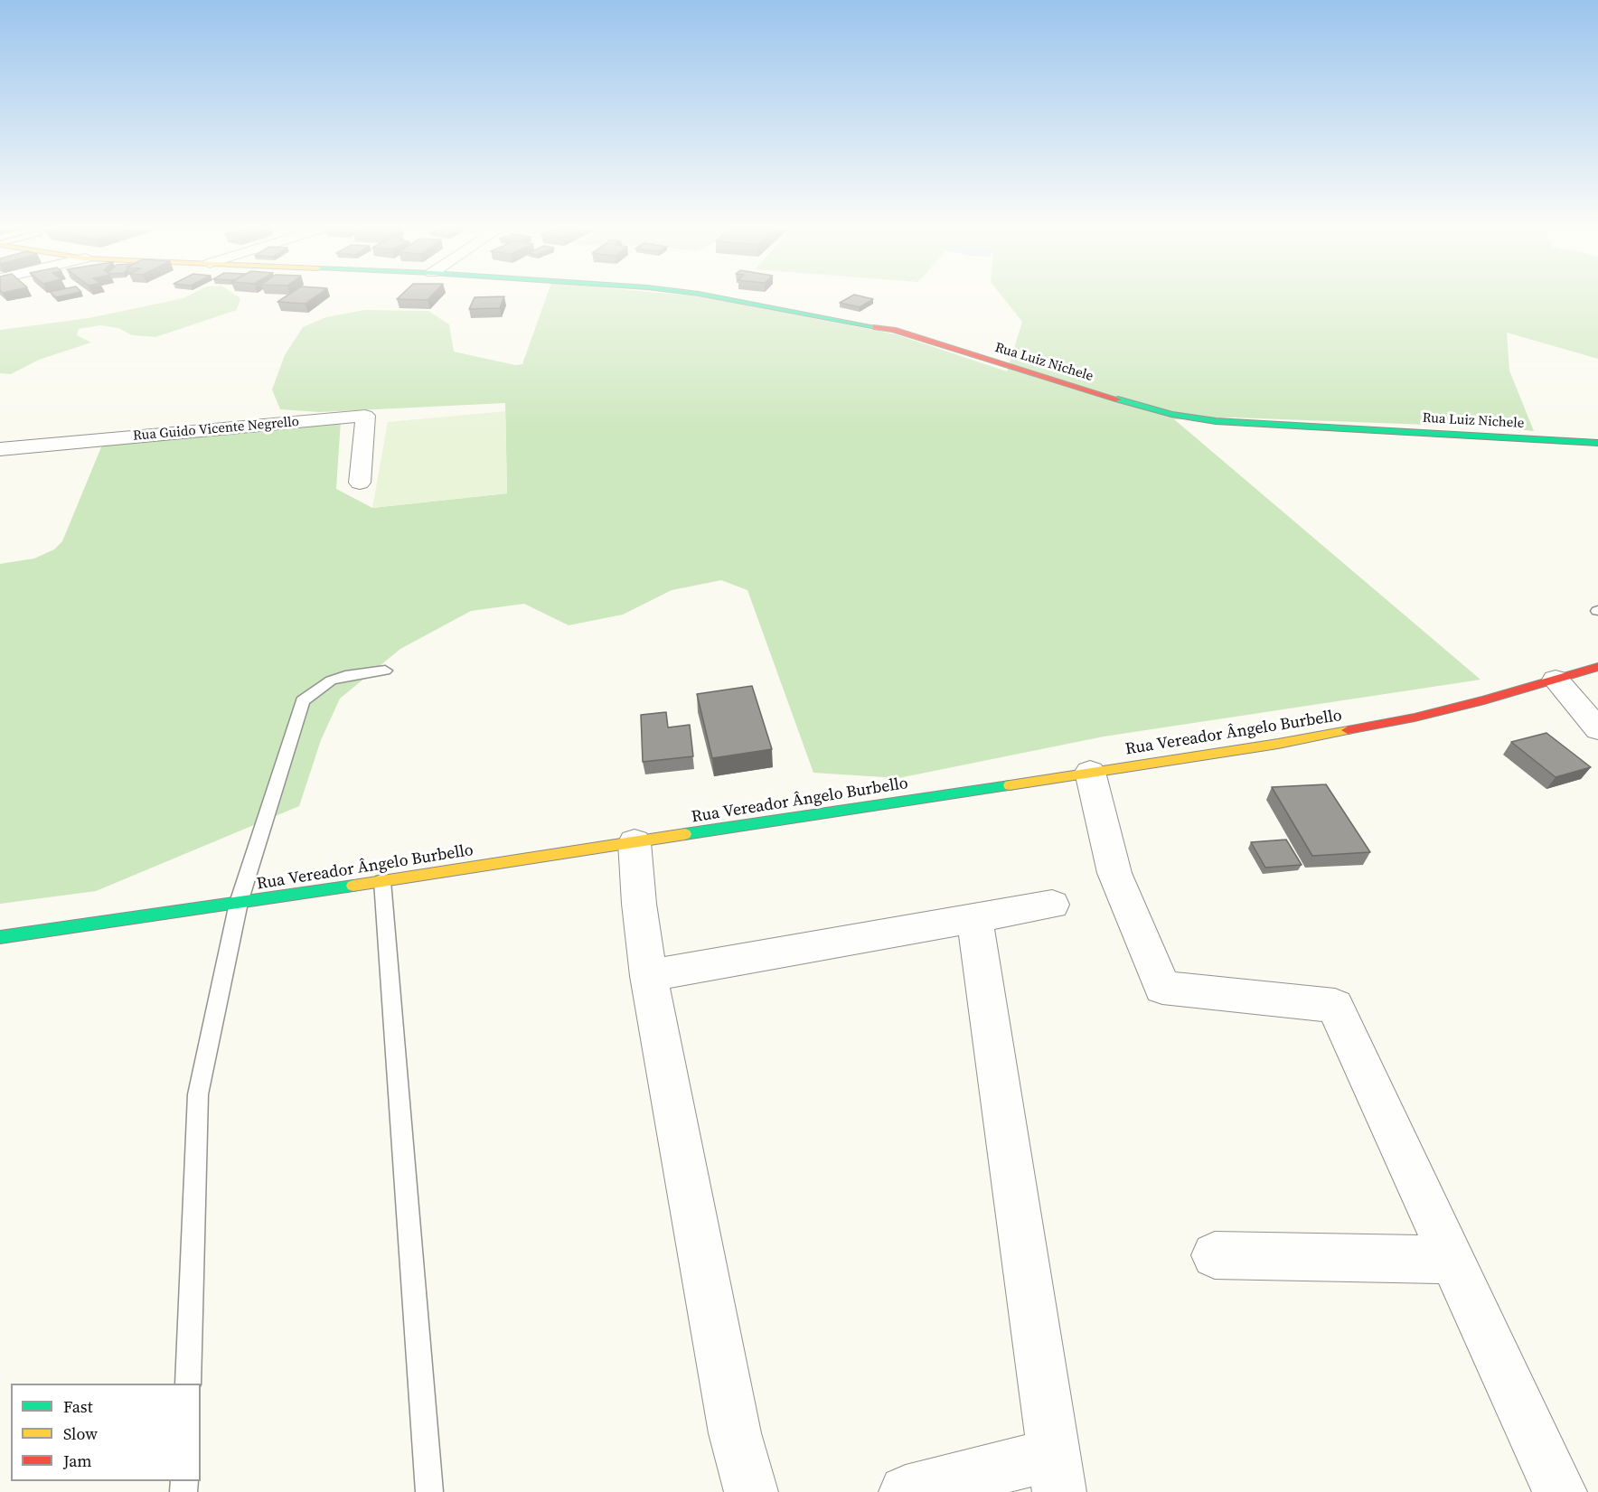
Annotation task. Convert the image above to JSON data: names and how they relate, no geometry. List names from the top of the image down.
{
  "streets": {
    "street": ["Rua Luiz Nichele", "Rua Guido Vicente Negrello", "Rua Vereador Ângelo Burbello"]
  },
  "legend": ["Fast", "Slow", "Jam"]
}
